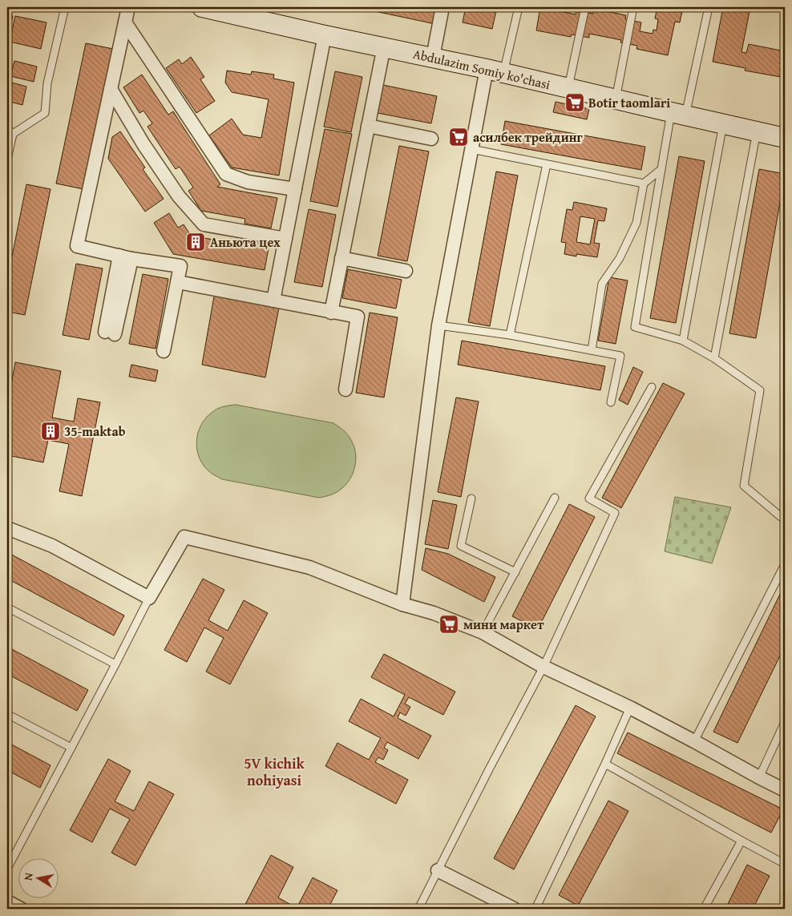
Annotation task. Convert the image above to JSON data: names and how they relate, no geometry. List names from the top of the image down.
{
  "streets": {
    "street": ["Abdulazim Somiy ko'chasi"]
  },
  "districts": ["5V kichik nohiyasi"],
  "places": {
    "supermarket": ["Botir taomlari", "асилбек трейдинг", "мини маркет"],
    "building": ["Аньюта цех", "35-maktab"]
  },
  "north": "left"
}
